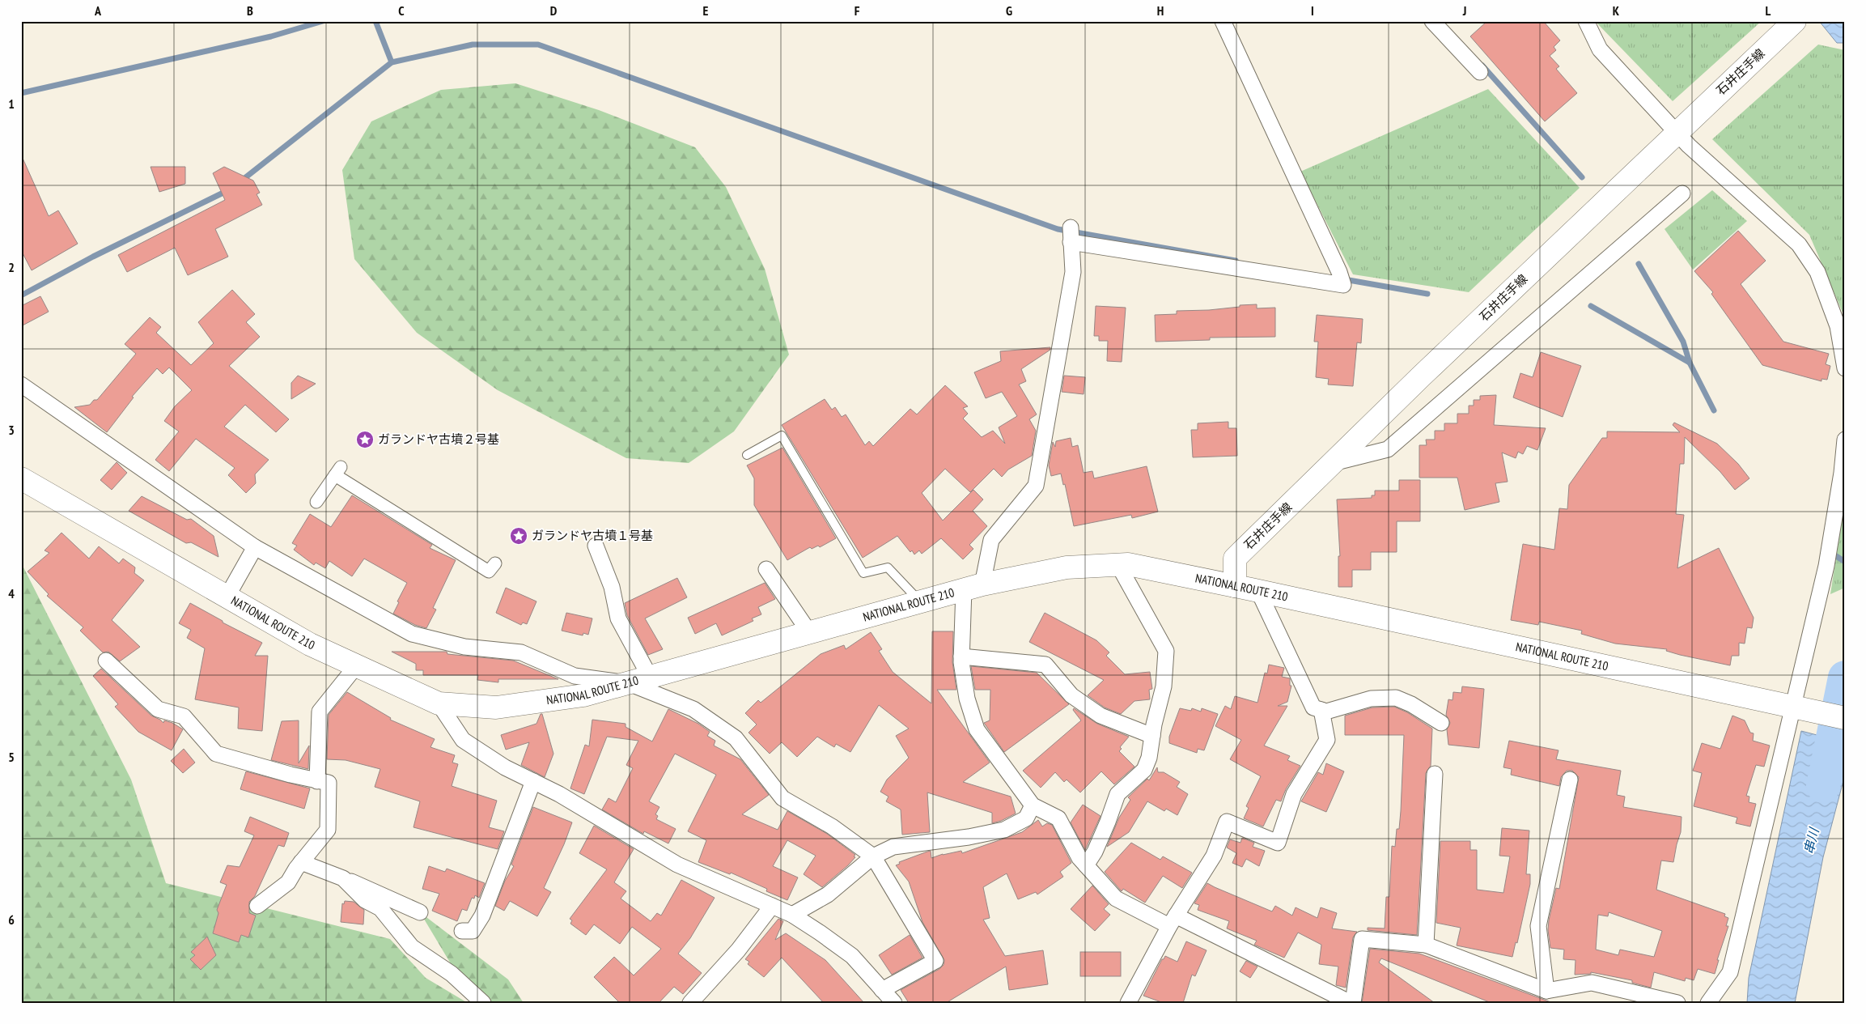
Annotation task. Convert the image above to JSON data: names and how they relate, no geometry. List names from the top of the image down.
{
  "streets": {
    "main road": ["石井庄手線", "NATIONAL ROUTE 210"]
  },
  "crossings": [
    ["石井庄手線", "NATIONAL ROUTE 210"]
  ],
  "water": ["串川"],
  "places": {
    "place": ["ガランドヤ古墳２号基", "ガランドヤ古墳１号基"]
  },
  "grid": {
    "columns": [
      "A",
      "B",
      "C",
      "D",
      "E",
      "F",
      "G",
      "H",
      "I",
      "J",
      "K",
      "L"
    ],
    "rows": [
      "1",
      "2",
      "3",
      "4",
      "5",
      "6"
    ]
  }
}
